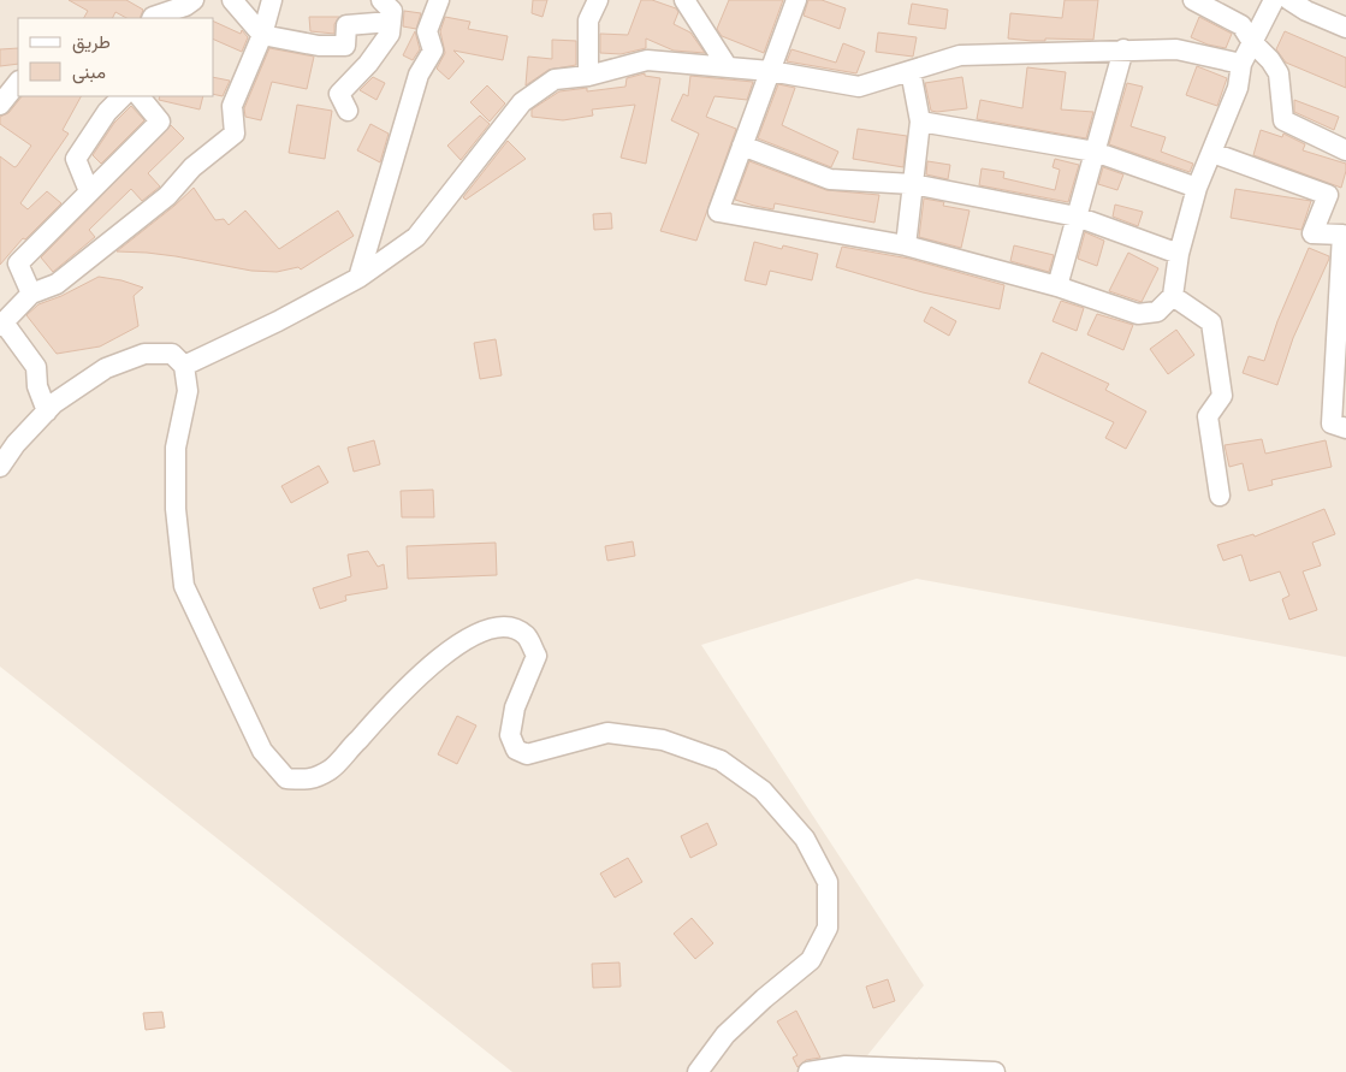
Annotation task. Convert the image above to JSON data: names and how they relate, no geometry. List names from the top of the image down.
{
  "legend": ["طريق", "مبنى"]
}
